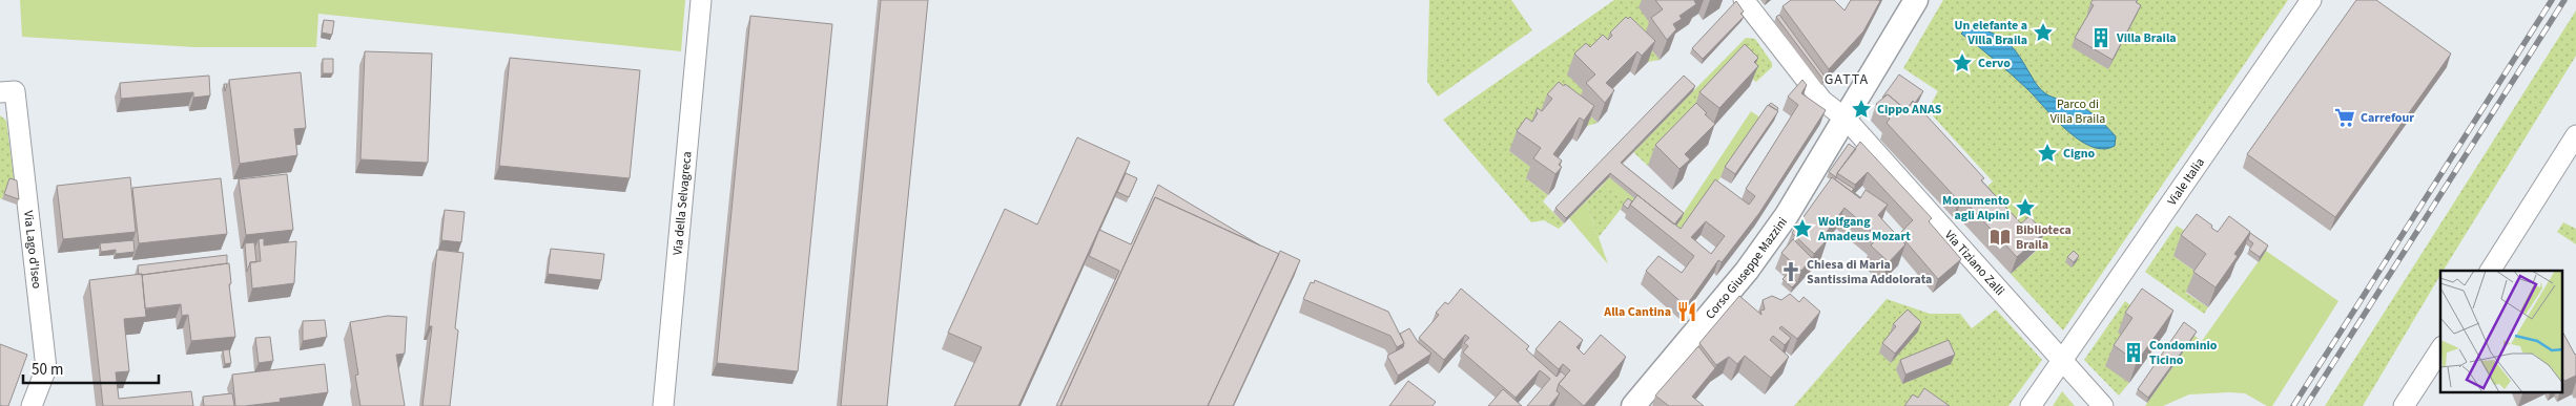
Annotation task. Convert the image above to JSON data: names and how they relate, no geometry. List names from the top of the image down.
{
  "streets": {
    "street": [
      "Viale Italia",
      "Via della Selvagreca",
      "Via Lago d'Iseo",
      "Via Tiziano Zalli",
      "Corso Giuseppe Mazzini"
    ]
  },
  "crossings": [
    ["Viale Italia", "Via Tiziano Zalli"],
    ["Via Tiziano Zalli", "Corso Giuseppe Mazzini"]
  ],
  "districts": ["GATTA"],
  "parks": ["Parco di Villa Braila"],
  "places": {
    "place": [
      "Un elefante a Villa Braila",
      "Cervo",
      "Cippo ANAS",
      "Cigno",
      "Monumento agli Alpini",
      "Wolfgang Amadeus Mozart"
    ],
    "building": ["Villa Braila", "Condominio Ticino"],
    "supermarket": ["Carrefour"],
    "library": ["Biblioteca Braila"],
    "church": ["Chiesa di Maria Santissima Addolorata"],
    "restaurant": ["Alla Cantina"]
  },
  "scale_bar": "50 m"
}
